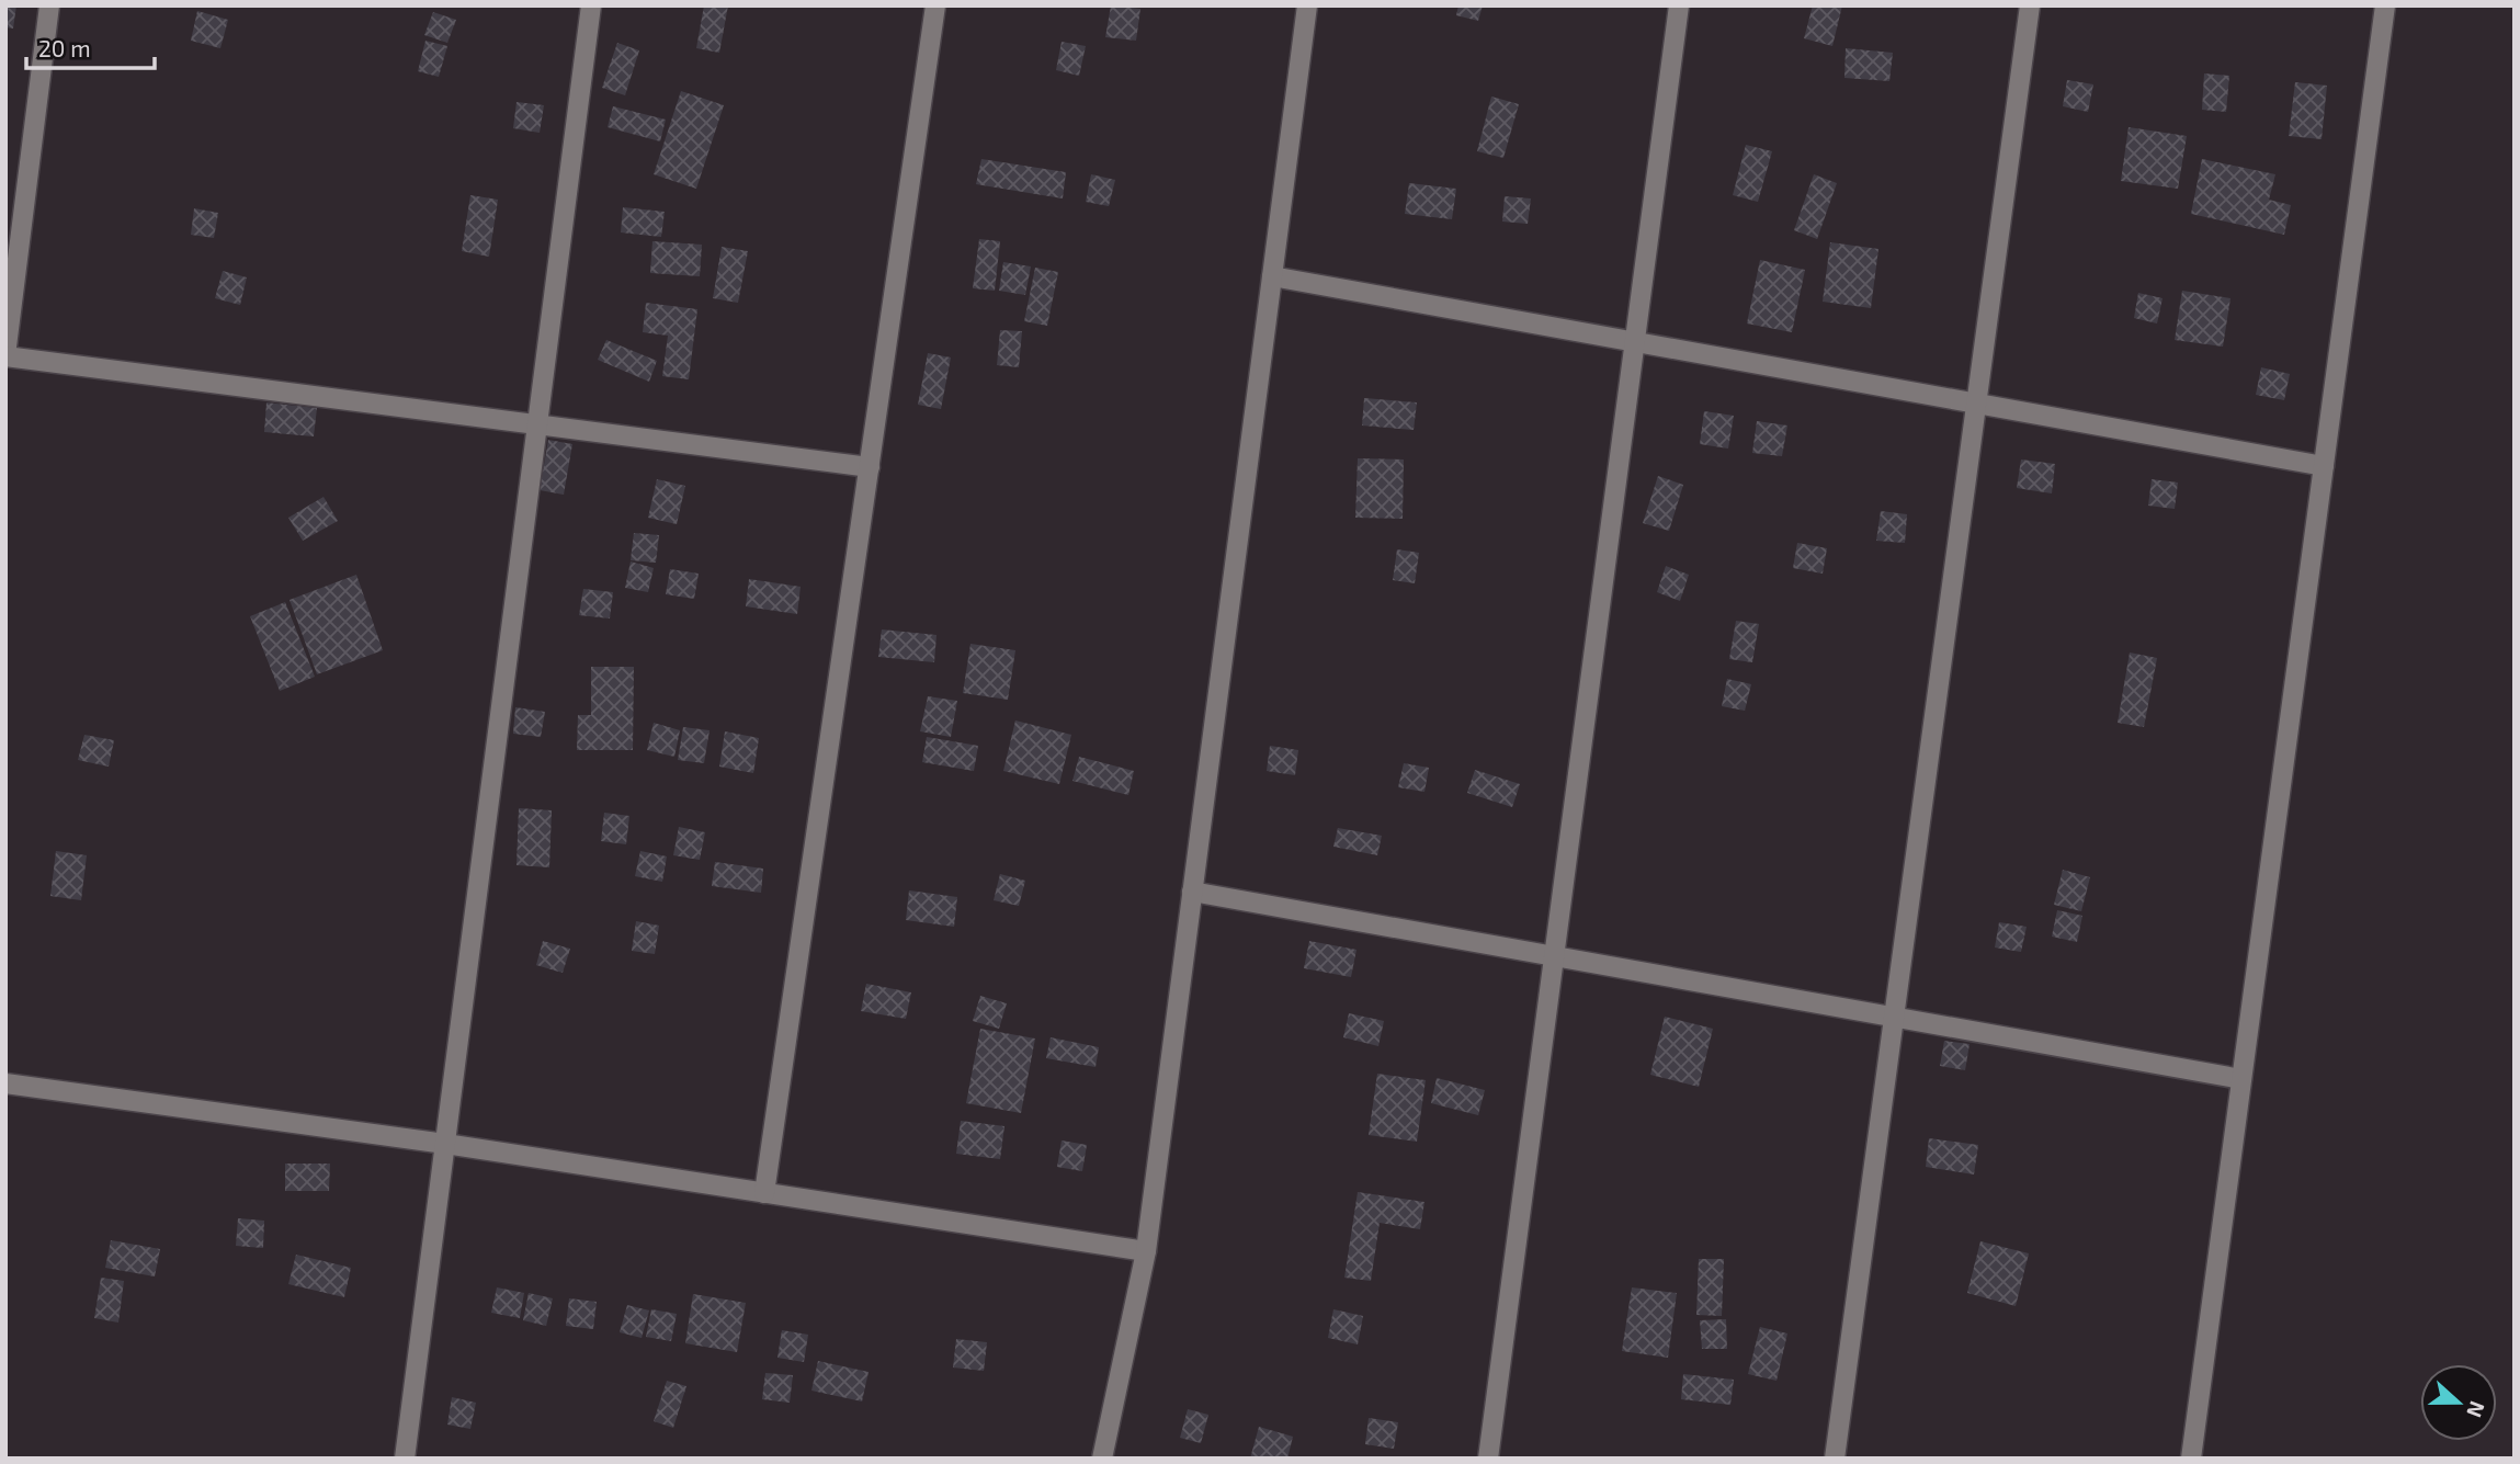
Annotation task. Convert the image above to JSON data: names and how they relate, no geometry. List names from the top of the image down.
{
  "scale_bar": "20 m",
  "north": "right"
}
